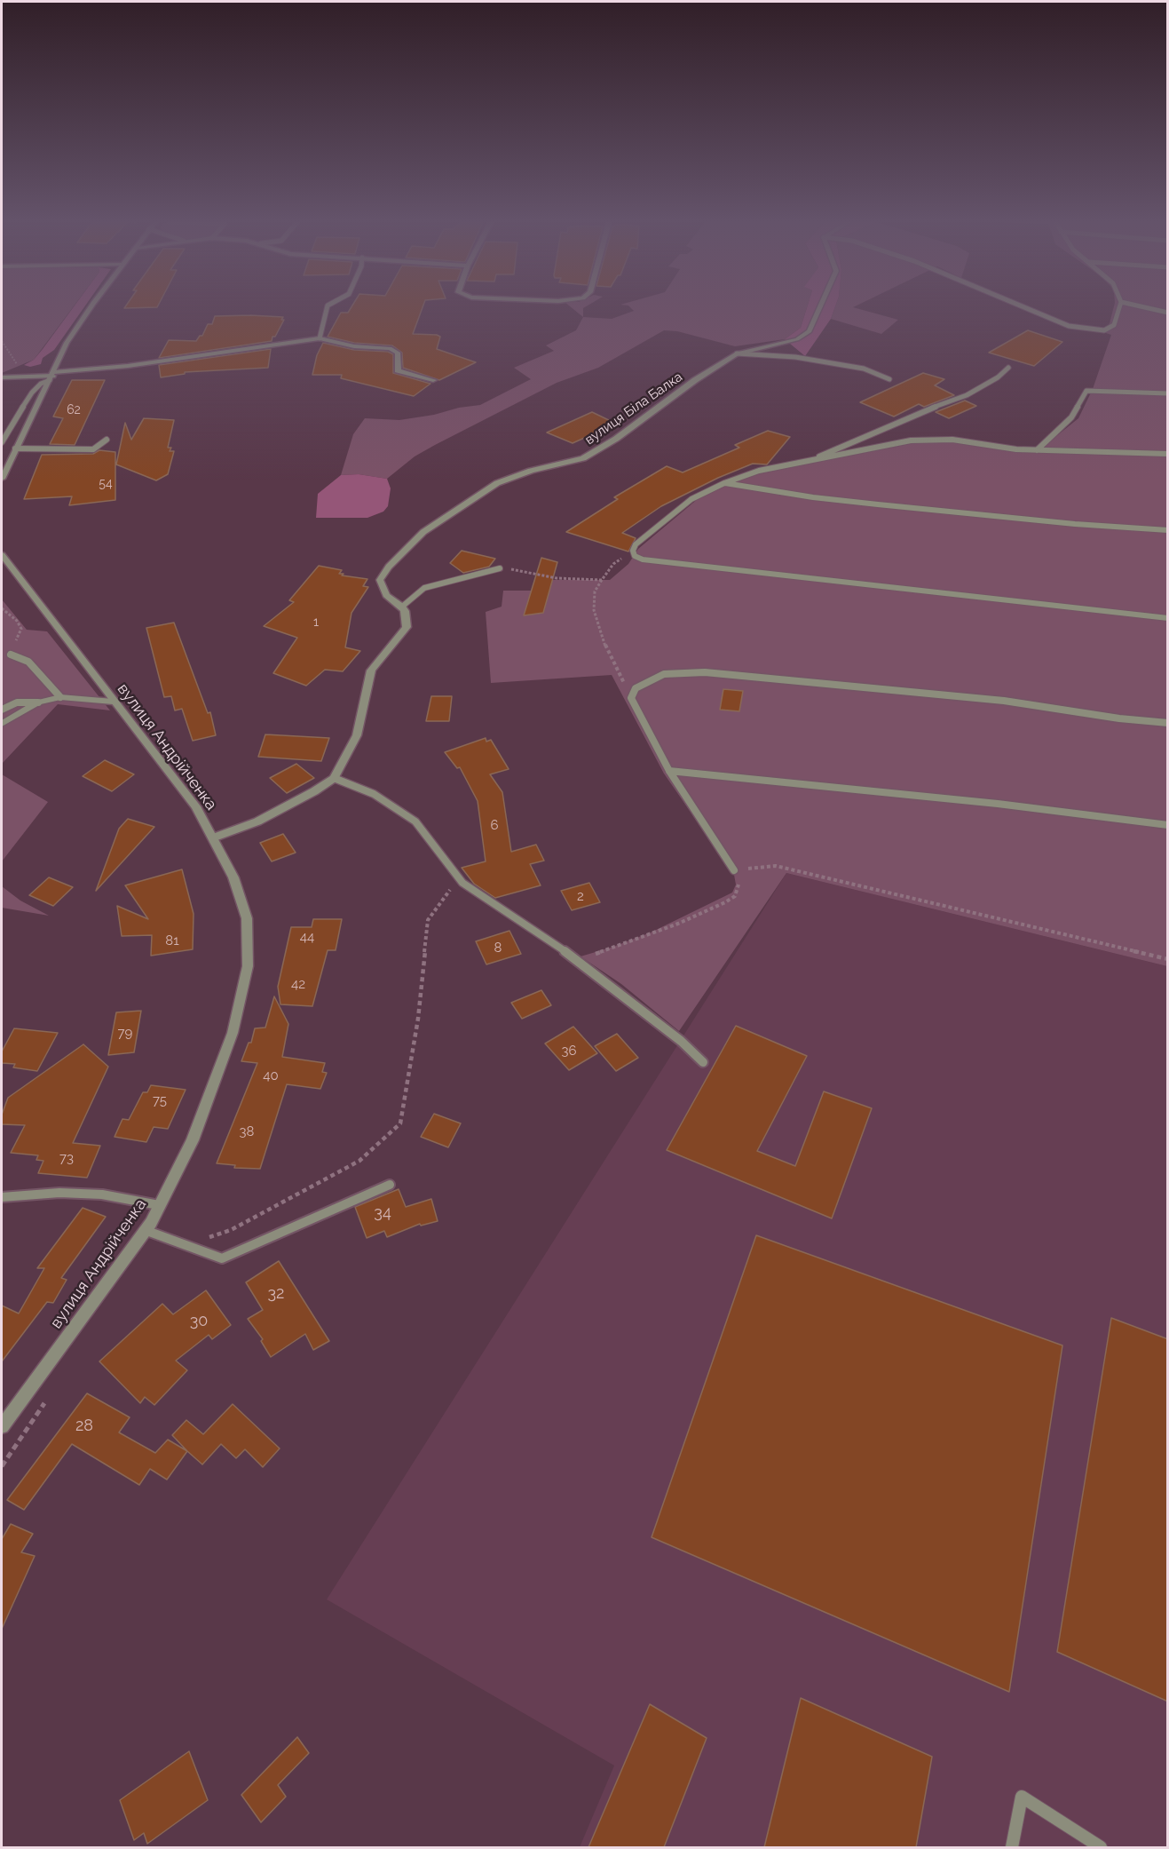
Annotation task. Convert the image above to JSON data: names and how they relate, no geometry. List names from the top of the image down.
{
  "streets": {
    "street": ["вулиця Біла Балка", "вулиця Андрійченка"]
  },
  "house_numbers": [
    "62",
    "54",
    "1",
    "6",
    "2",
    "44",
    "81",
    "8",
    "42",
    "79",
    "36",
    "40",
    "75",
    "38",
    "73",
    "34",
    "32",
    "30",
    "28"
  ]
}
